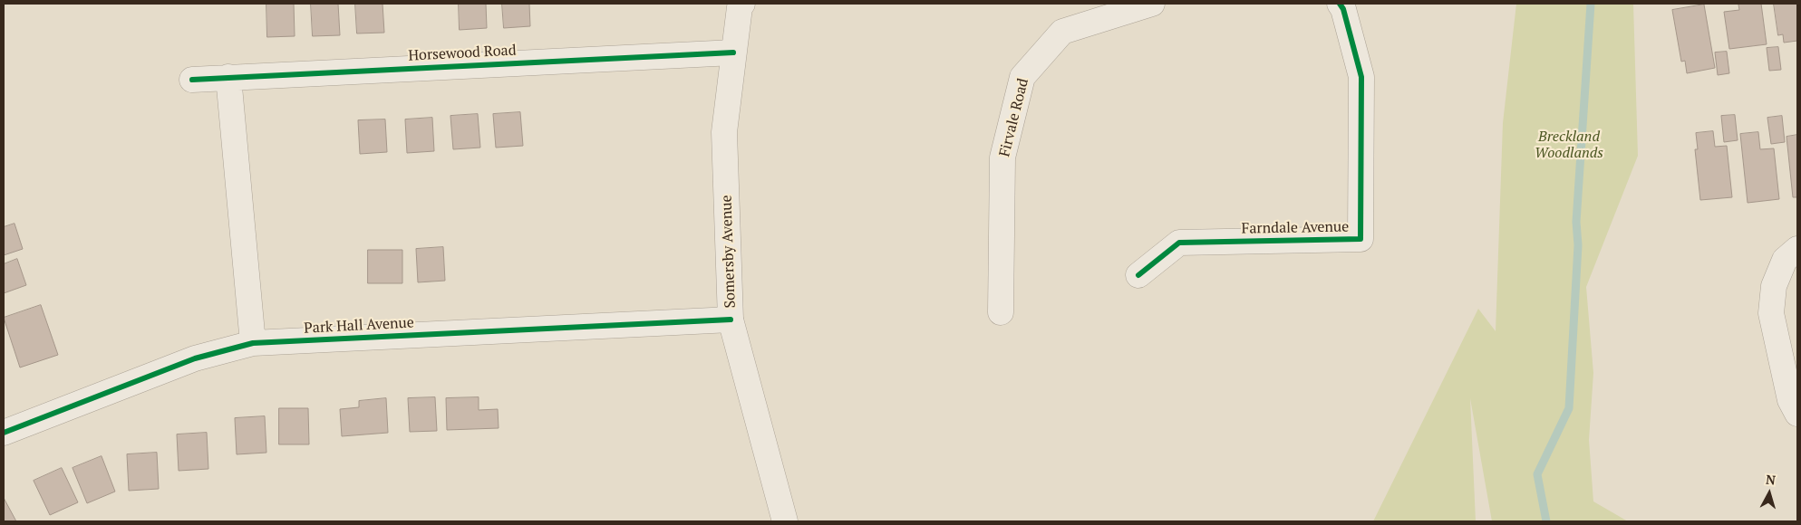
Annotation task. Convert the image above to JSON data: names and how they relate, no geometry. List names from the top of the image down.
{
  "streets": {
    "street": [
      "Horsewood Road",
      "Firvale Road",
      "Farndale Avenue",
      "Somersby Avenue",
      "Park Hall Avenue"
    ]
  },
  "crossings": [
    ["Horsewood Road", "Somersby Avenue"],
    ["Somersby Avenue", "Park Hall Avenue"]
  ],
  "parks": ["Breckland Woodlands"],
  "north": "top"
}
